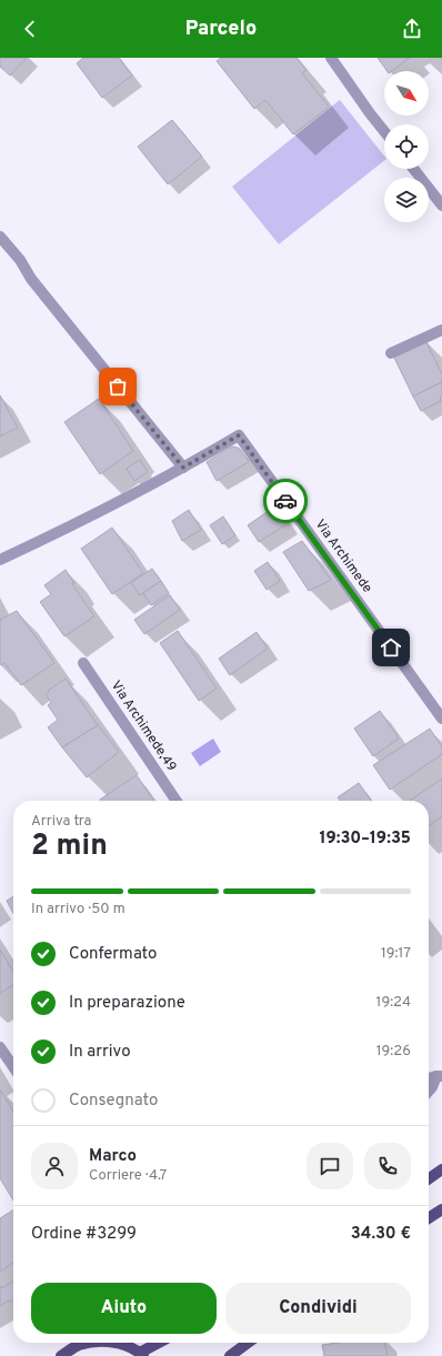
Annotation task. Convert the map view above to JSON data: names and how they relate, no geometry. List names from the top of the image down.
{
  "streets": {
    "street": ["Via Archimede", "Via Archimede,49"]
  },
  "north": "bottom right",
  "page": {
    "header": "Parcelo",
    "heading": ["2 min", "Arriva tra", "19:30–19:35"],
    "panel": [
      "Marco",
      "Corriere · 4.7",
      "Ordine #3299",
      "34.30 €"
    ],
    "bar": "In arrivo · 50 m",
    "list": [
      ["Confermato", "19:17"],
      ["In preparazione", "19:24"],
      ["In arrivo", "19:26"],
      "Consegnato"
    ],
    "buttons": ["Aiuto", "Condividi"]
  }
}
